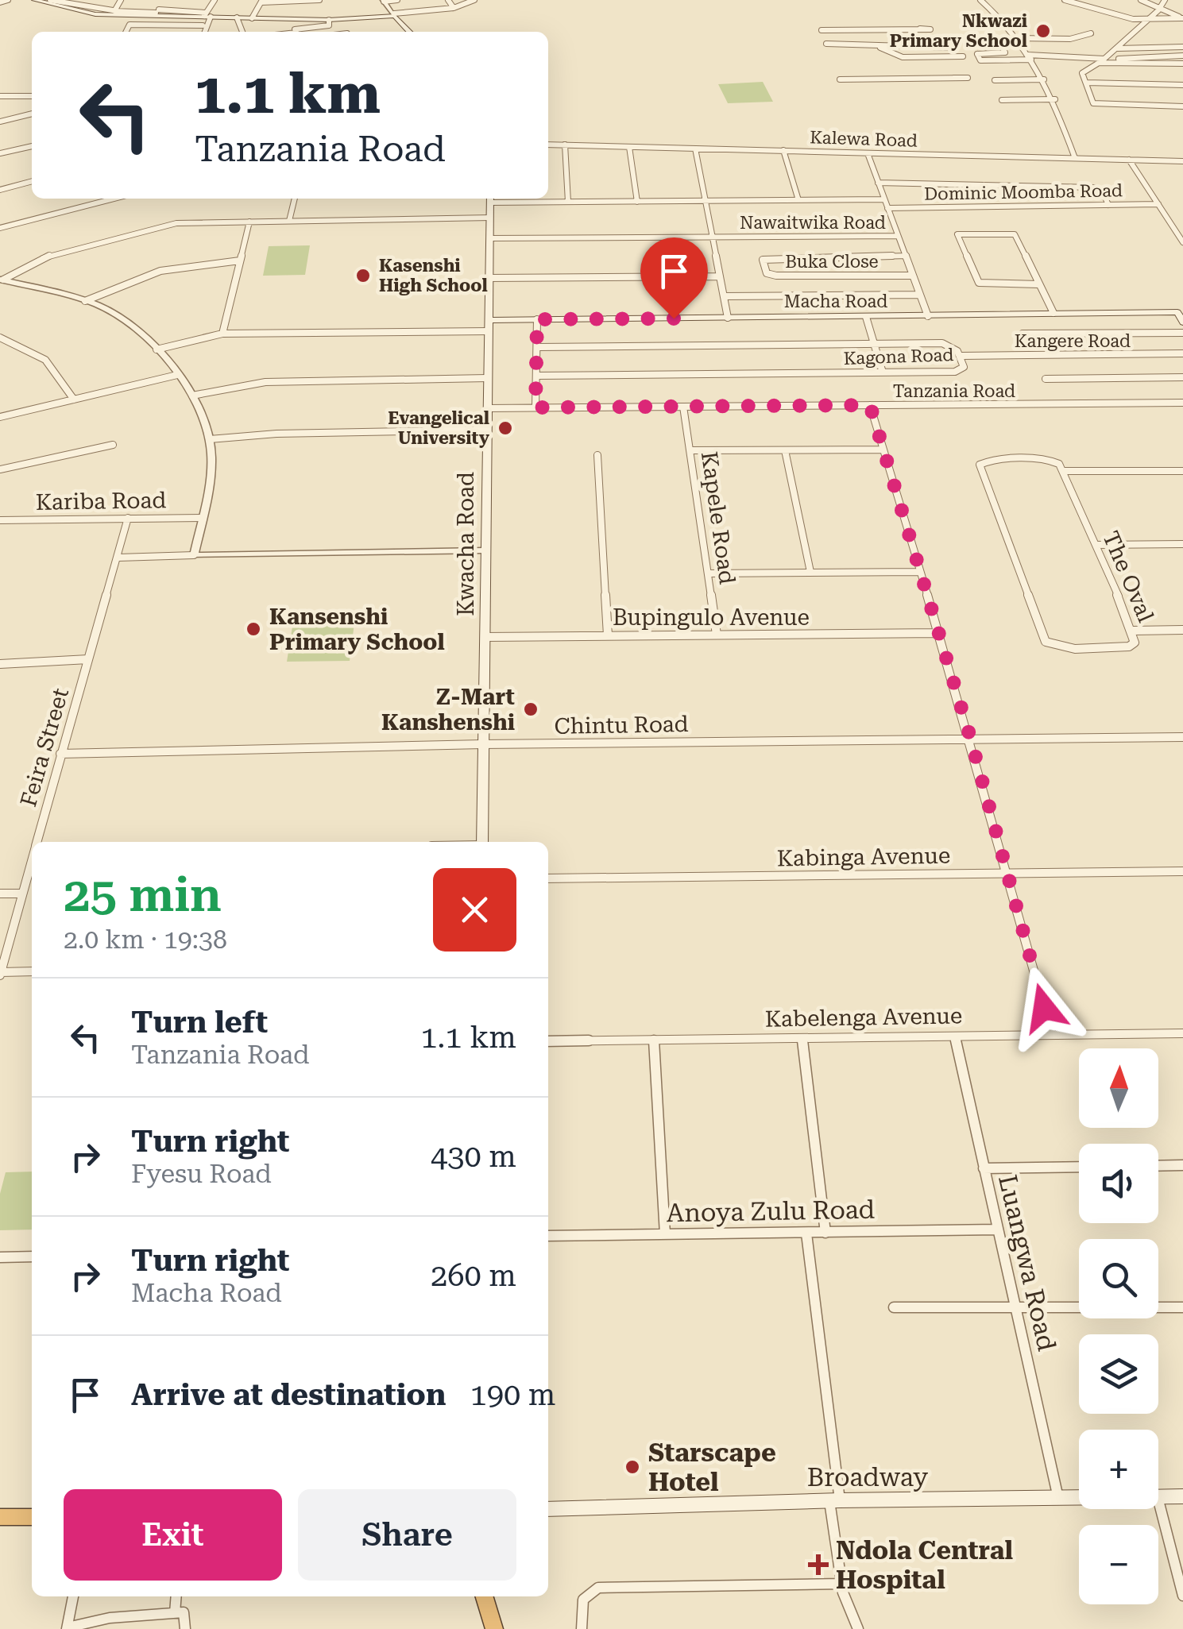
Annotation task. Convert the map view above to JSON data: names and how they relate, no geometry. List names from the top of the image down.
{
  "streets": {
    "main road": ["Macha Road", "Kwacha Road", "Broadway"],
    "street": [
      "Kalewa Road",
      "Dominic Moomba Road",
      "Nawaitwika Road",
      "Buka Close",
      "Kangere Road",
      "Kagona Road",
      "Tanzania Road",
      "Kariba Road",
      "Kapele Road",
      "The Oval",
      "Bupingulo Avenue",
      "Chintu Road",
      "Feira Street",
      "Kabinga Avenue",
      "Kabelenga Avenue",
      "Anoya Zulu Road",
      "Luangwa Road"
    ]
  },
  "crossings": [
    ["Nawaitwika Road", "Kwacha Road"],
    ["Macha Road", "Kwacha Road"],
    ["Kangere Road", "Kagona Road"],
    ["Tanzania Road", "Kapele Road"],
    ["Tanzania Road", "Kwacha Road"],
    ["Kariba Road", "Feira Street"],
    ["Kapele Road", "Bupingulo Avenue"],
    ["Kwacha Road", "Bupingulo Avenue"],
    ["Kwacha Road", "Chintu Road"],
    ["Chintu Road", "Feira Street"],
    ["Kabelenga Avenue", "Luangwa Road"],
    ["Anoya Zulu Road", "Luangwa Road"],
    ["Luangwa Road", "Broadway"]
  ],
  "places": {
    "other": [
      "Nkwazi Primary School",
      "Kasenshi High School",
      "Evangelical University",
      "Kansenshi Primary School",
      "Z-Mart Kanshenshi",
      "Starscape Hotel"
    ],
    "health": ["Ndola Central Hospital"]
  },
  "north": "top",
  "page": {
    "turn": ["1.1 km", "Tanzania Road"],
    "heading": ["25 min", "2.0 km · 19:38"],
    "list": [
      {
        "name": "Turn left",
        "note": "Tanzania Road",
        "value": "1.1 km"
      },
      {
        "name": "Turn right",
        "note": "Fyesu Road",
        "value": "430 m"
      },
      {
        "name": "Turn right",
        "note": "Macha Road",
        "value": "260 m"
      },
      {
        "name": "Arrive at destination",
        "value": "190 m"
      }
    ],
    "map_buttons": ["+", "−"],
    "buttons": ["Exit", "Share"]
  }
}
